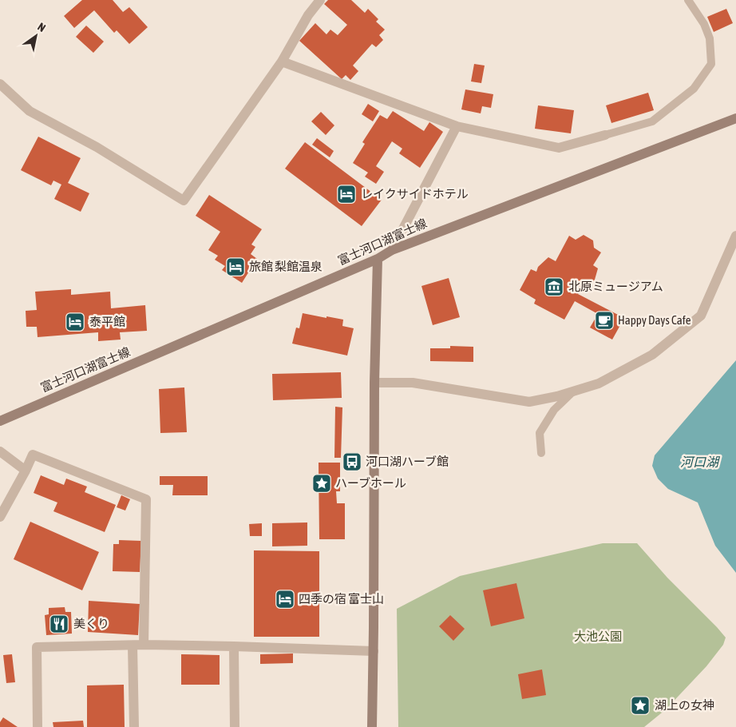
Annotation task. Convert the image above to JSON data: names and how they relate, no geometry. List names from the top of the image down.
{
  "streets": {
    "main road": ["富士河口湖富士線"]
  },
  "water": ["河口湖"],
  "parks": ["大池公園"],
  "places": {
    "hotel": [
      "レイクサイドホテル",
      "旅館 梨館温泉",
      "泰平館",
      "四季の宿 富士山"
    ],
    "museum": ["北原ミュージアム"],
    "cafe": ["Happy Days Cafe"],
    "bus stop": ["河口湖ハーブ館"],
    "place": ["ハーブホール", "湖上の女神"],
    "restaurant": ["美くり"]
  },
  "north": "top right"
}
